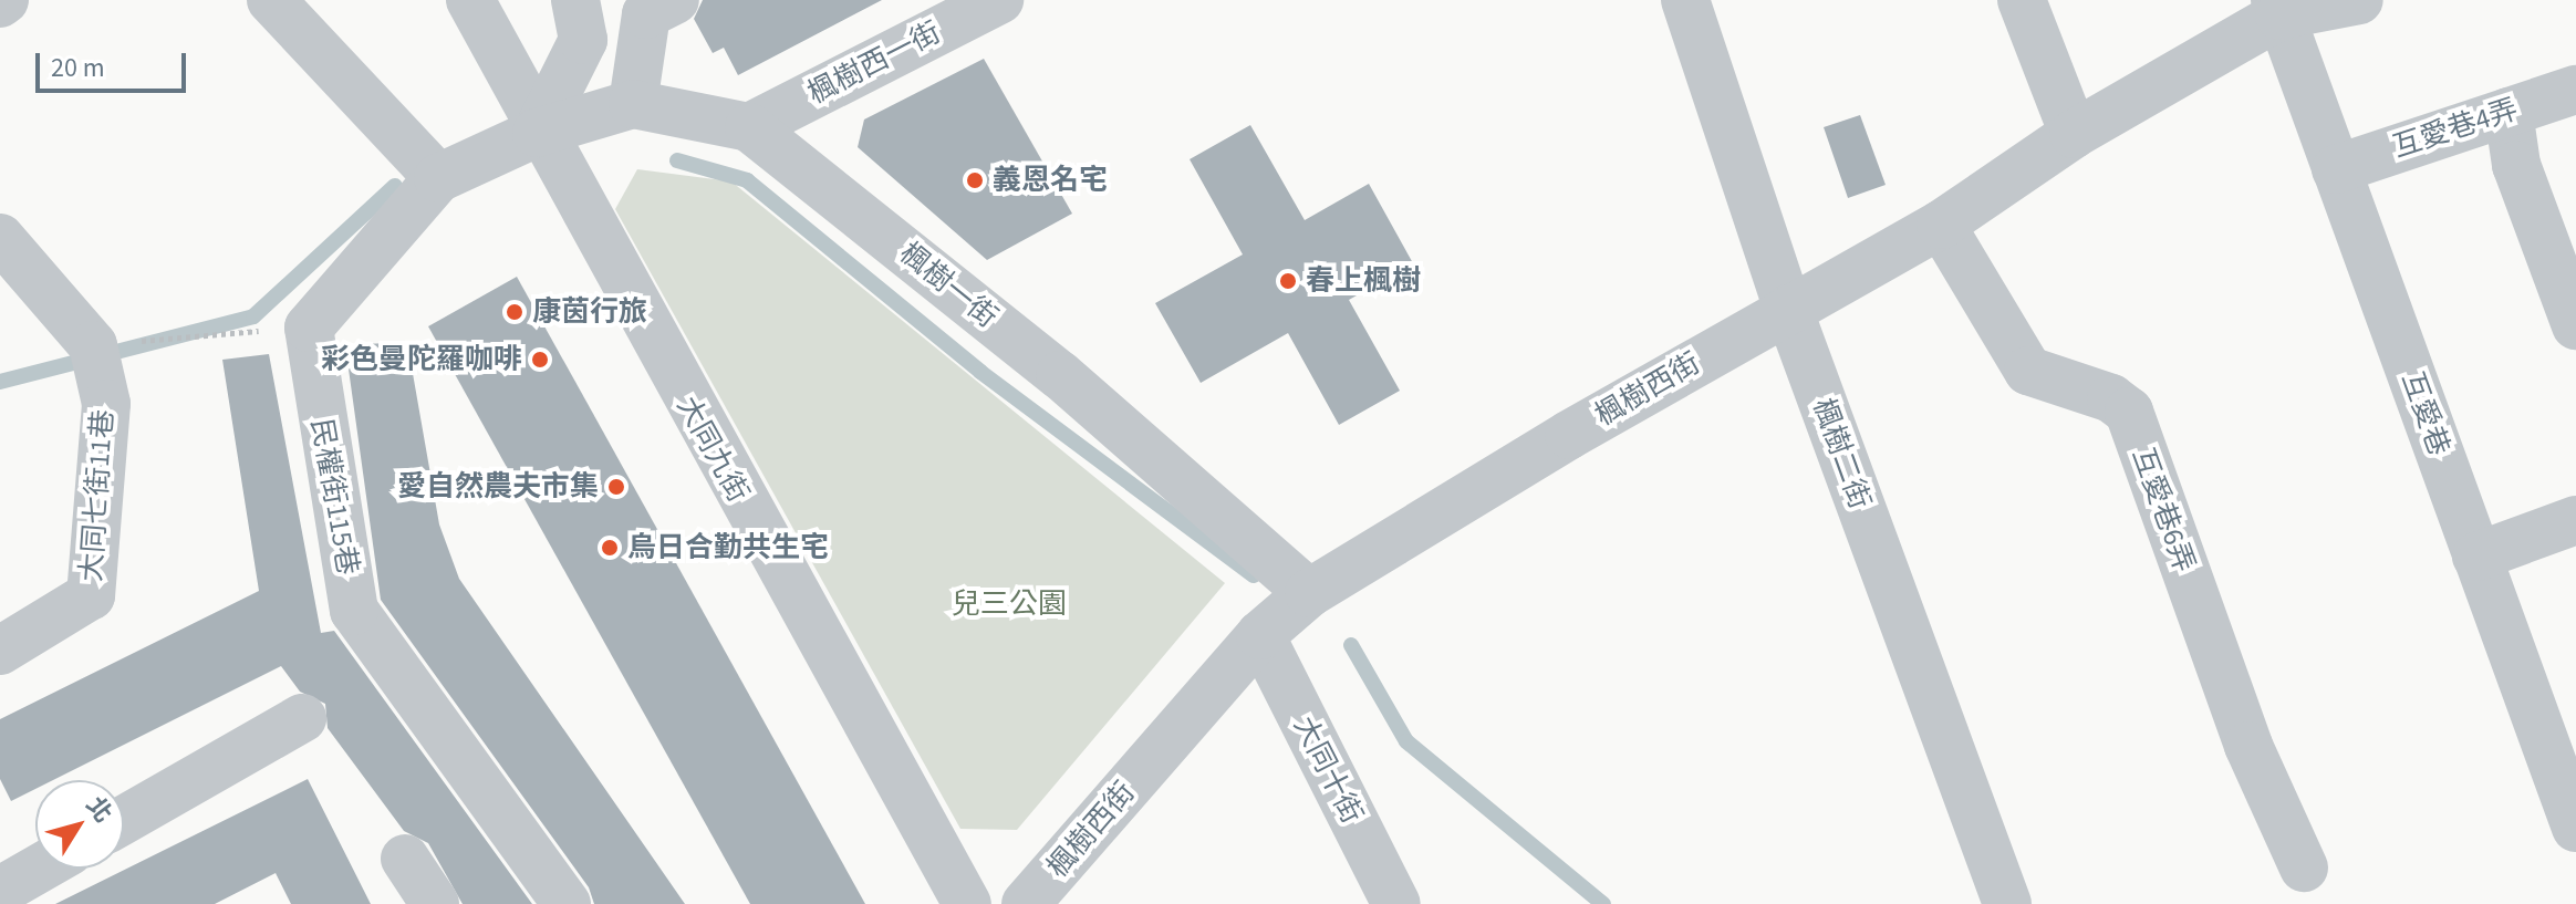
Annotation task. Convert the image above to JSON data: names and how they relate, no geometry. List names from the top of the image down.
{
  "streets": {
    "street": [
      "楓樹西一街",
      "互愛巷4弄",
      "楓樹一街",
      "楓樹西街",
      "互愛巷",
      "大同九街",
      "楓樹二街",
      "大同七街11巷",
      "民權街115巷",
      "互愛巷6弄",
      "大同十街"
    ]
  },
  "crossings": [
    ["楓樹西一街", "楓樹一街"],
    ["互愛巷4弄", "互愛巷"],
    ["楓樹一街", "楓樹西街"],
    ["楓樹一街", "大同九街"],
    ["楓樹西街", "互愛巷"],
    ["楓樹西街", "楓樹二街"],
    ["楓樹西街", "互愛巷6弄"],
    ["楓樹西街", "大同十街"]
  ],
  "parks": ["兒三公園"],
  "places": [
    "義恩名宅",
    "春上楓樹",
    "康茵行旅",
    "彩色曼陀羅咖啡",
    "愛自然農夫市集",
    "烏日合勤共生宅"
  ],
  "scale_bar": "20 m",
  "north": "top right"
}
